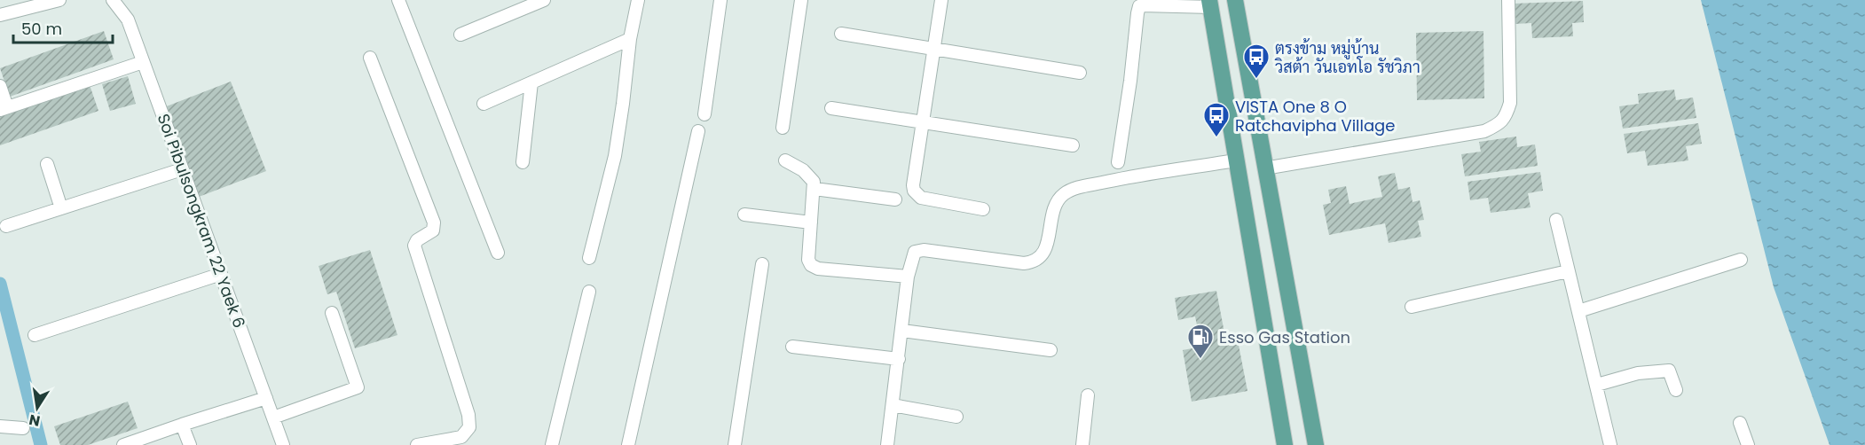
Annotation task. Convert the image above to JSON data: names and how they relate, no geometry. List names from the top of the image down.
{
  "streets": {
    "street": ["Soi Pibulsongkram 22 Yaek 6"]
  },
  "places": {
    "bus stop": ["ตรงข้าม หมู่บ้าน วิสต้า วันเอทโอ รัชวิภา", "VISTA One 8 O Ratchavipha Village"],
    "fuel station": ["Esso Gas Station"]
  },
  "scale_bar": "50 m",
  "north": "bottom"
}
